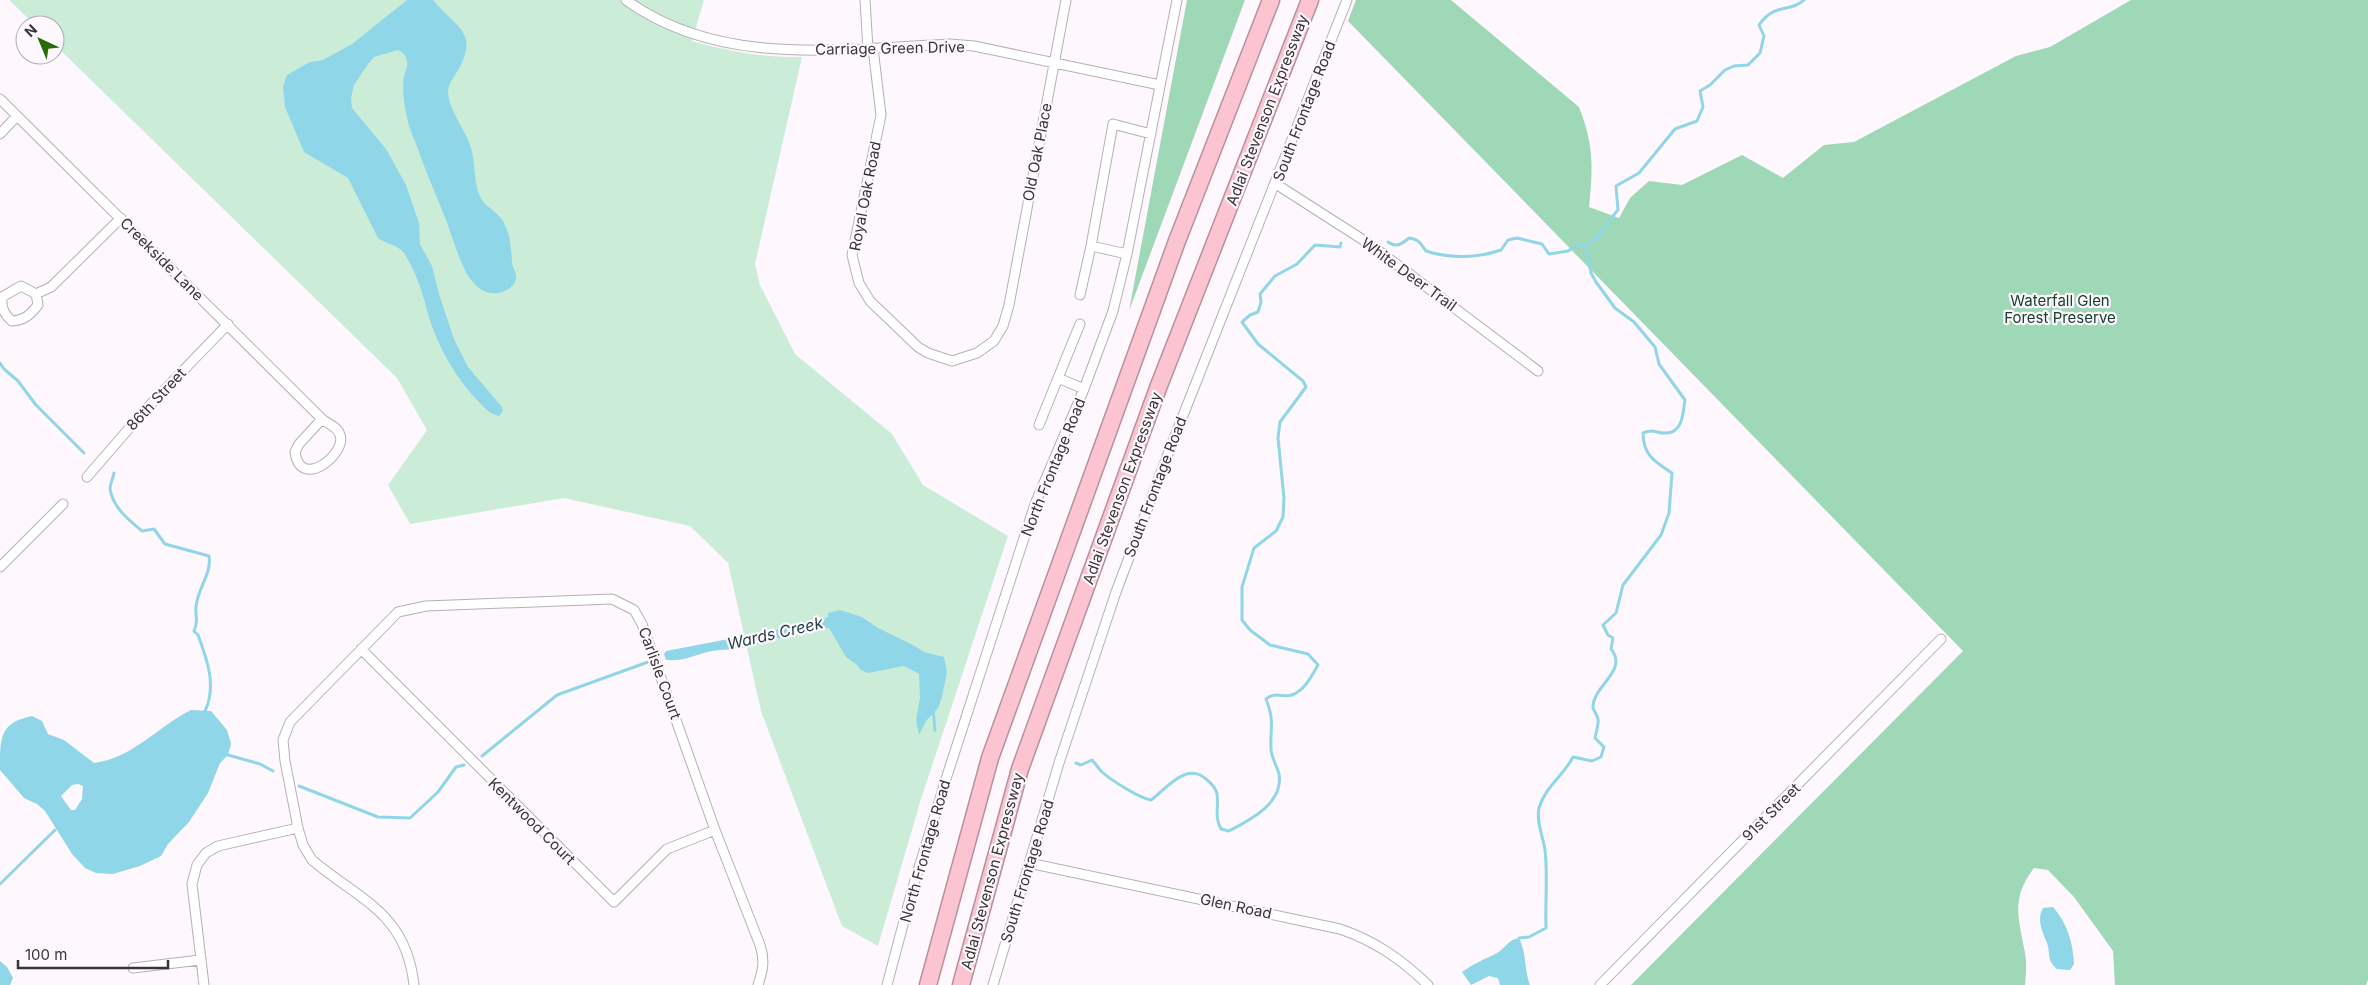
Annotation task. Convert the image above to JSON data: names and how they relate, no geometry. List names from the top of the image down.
{
  "streets": {
    "highway": ["Adlai Stevenson Expressway"],
    "street": [
      "Carriage Green Drive",
      "South Frontage Road",
      "Old Oak Place",
      "Royal Oak Road",
      "Creekside Lane",
      "White Deer Trail",
      "86th Street",
      "North Frontage Road",
      "Carlisle Court",
      "91st Street",
      "Kentwood Court",
      "Glen Road"
    ]
  },
  "crossings": [
    ["Carriage Green Drive", "Old Oak Place"],
    ["Carriage Green Drive", "Royal Oak Road"],
    ["Carriage Green Drive", "North Frontage Road"],
    ["South Frontage Road", "White Deer Trail"],
    ["South Frontage Road", "Glen Road"],
    ["Old Oak Place", "Royal Oak Road"],
    ["Creekside Lane", "86th Street"],
    ["Carlisle Court", "Kentwood Court"]
  ],
  "water": ["Wards Creek"],
  "parks": ["Waterfall Glen Forest Preserve"],
  "scale_bar": "100 m",
  "north": "top left"
}
